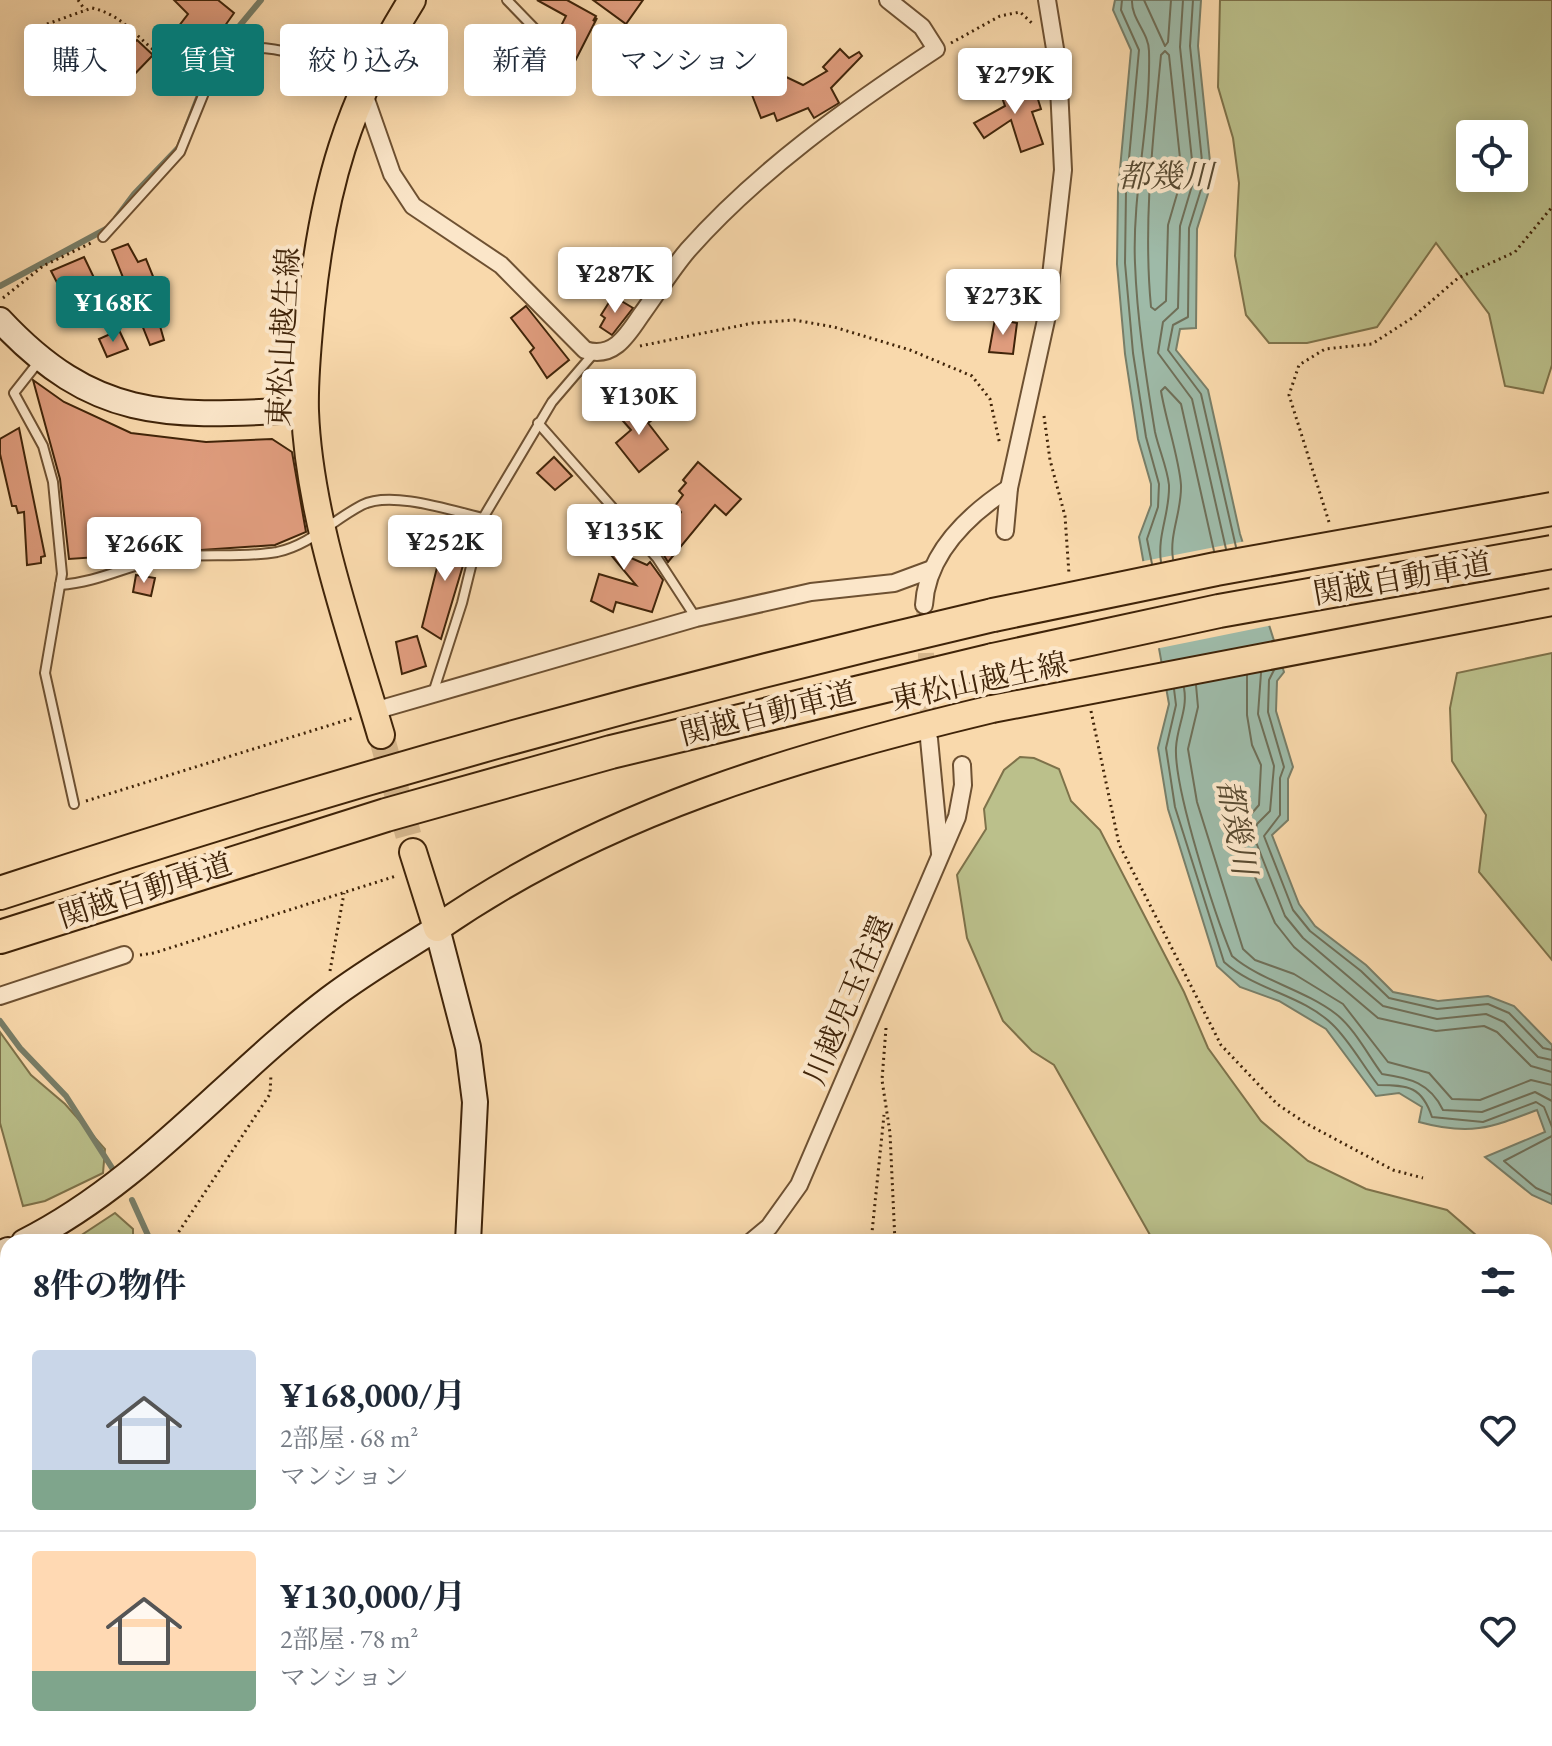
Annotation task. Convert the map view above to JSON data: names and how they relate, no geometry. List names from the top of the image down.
{
  "streets": {
    "highway": ["関越自動車道"],
    "main road": ["東松山越生線"],
    "street": ["川越児玉往還"]
  },
  "water": ["都幾川"],
  "page": {
    "chip": [
      "購入",
      "賃貸",
      "絞り込み",
      "新着",
      "マンション"
    ],
    "price": [
      "¥279K",
      "¥287K",
      "¥273K",
      "¥168K",
      "¥130K",
      "¥135K",
      "¥252K",
      "¥266K"
    ],
    "heading": "8件の物件",
    "list": [
      {
        "name": "¥168,000/月",
        "note": "2部屋 · 68 m² · マンション"
      },
      {
        "name": "¥130,000/月",
        "note": "2部屋 · 78 m² · マンション"
      }
    ]
  }
}
